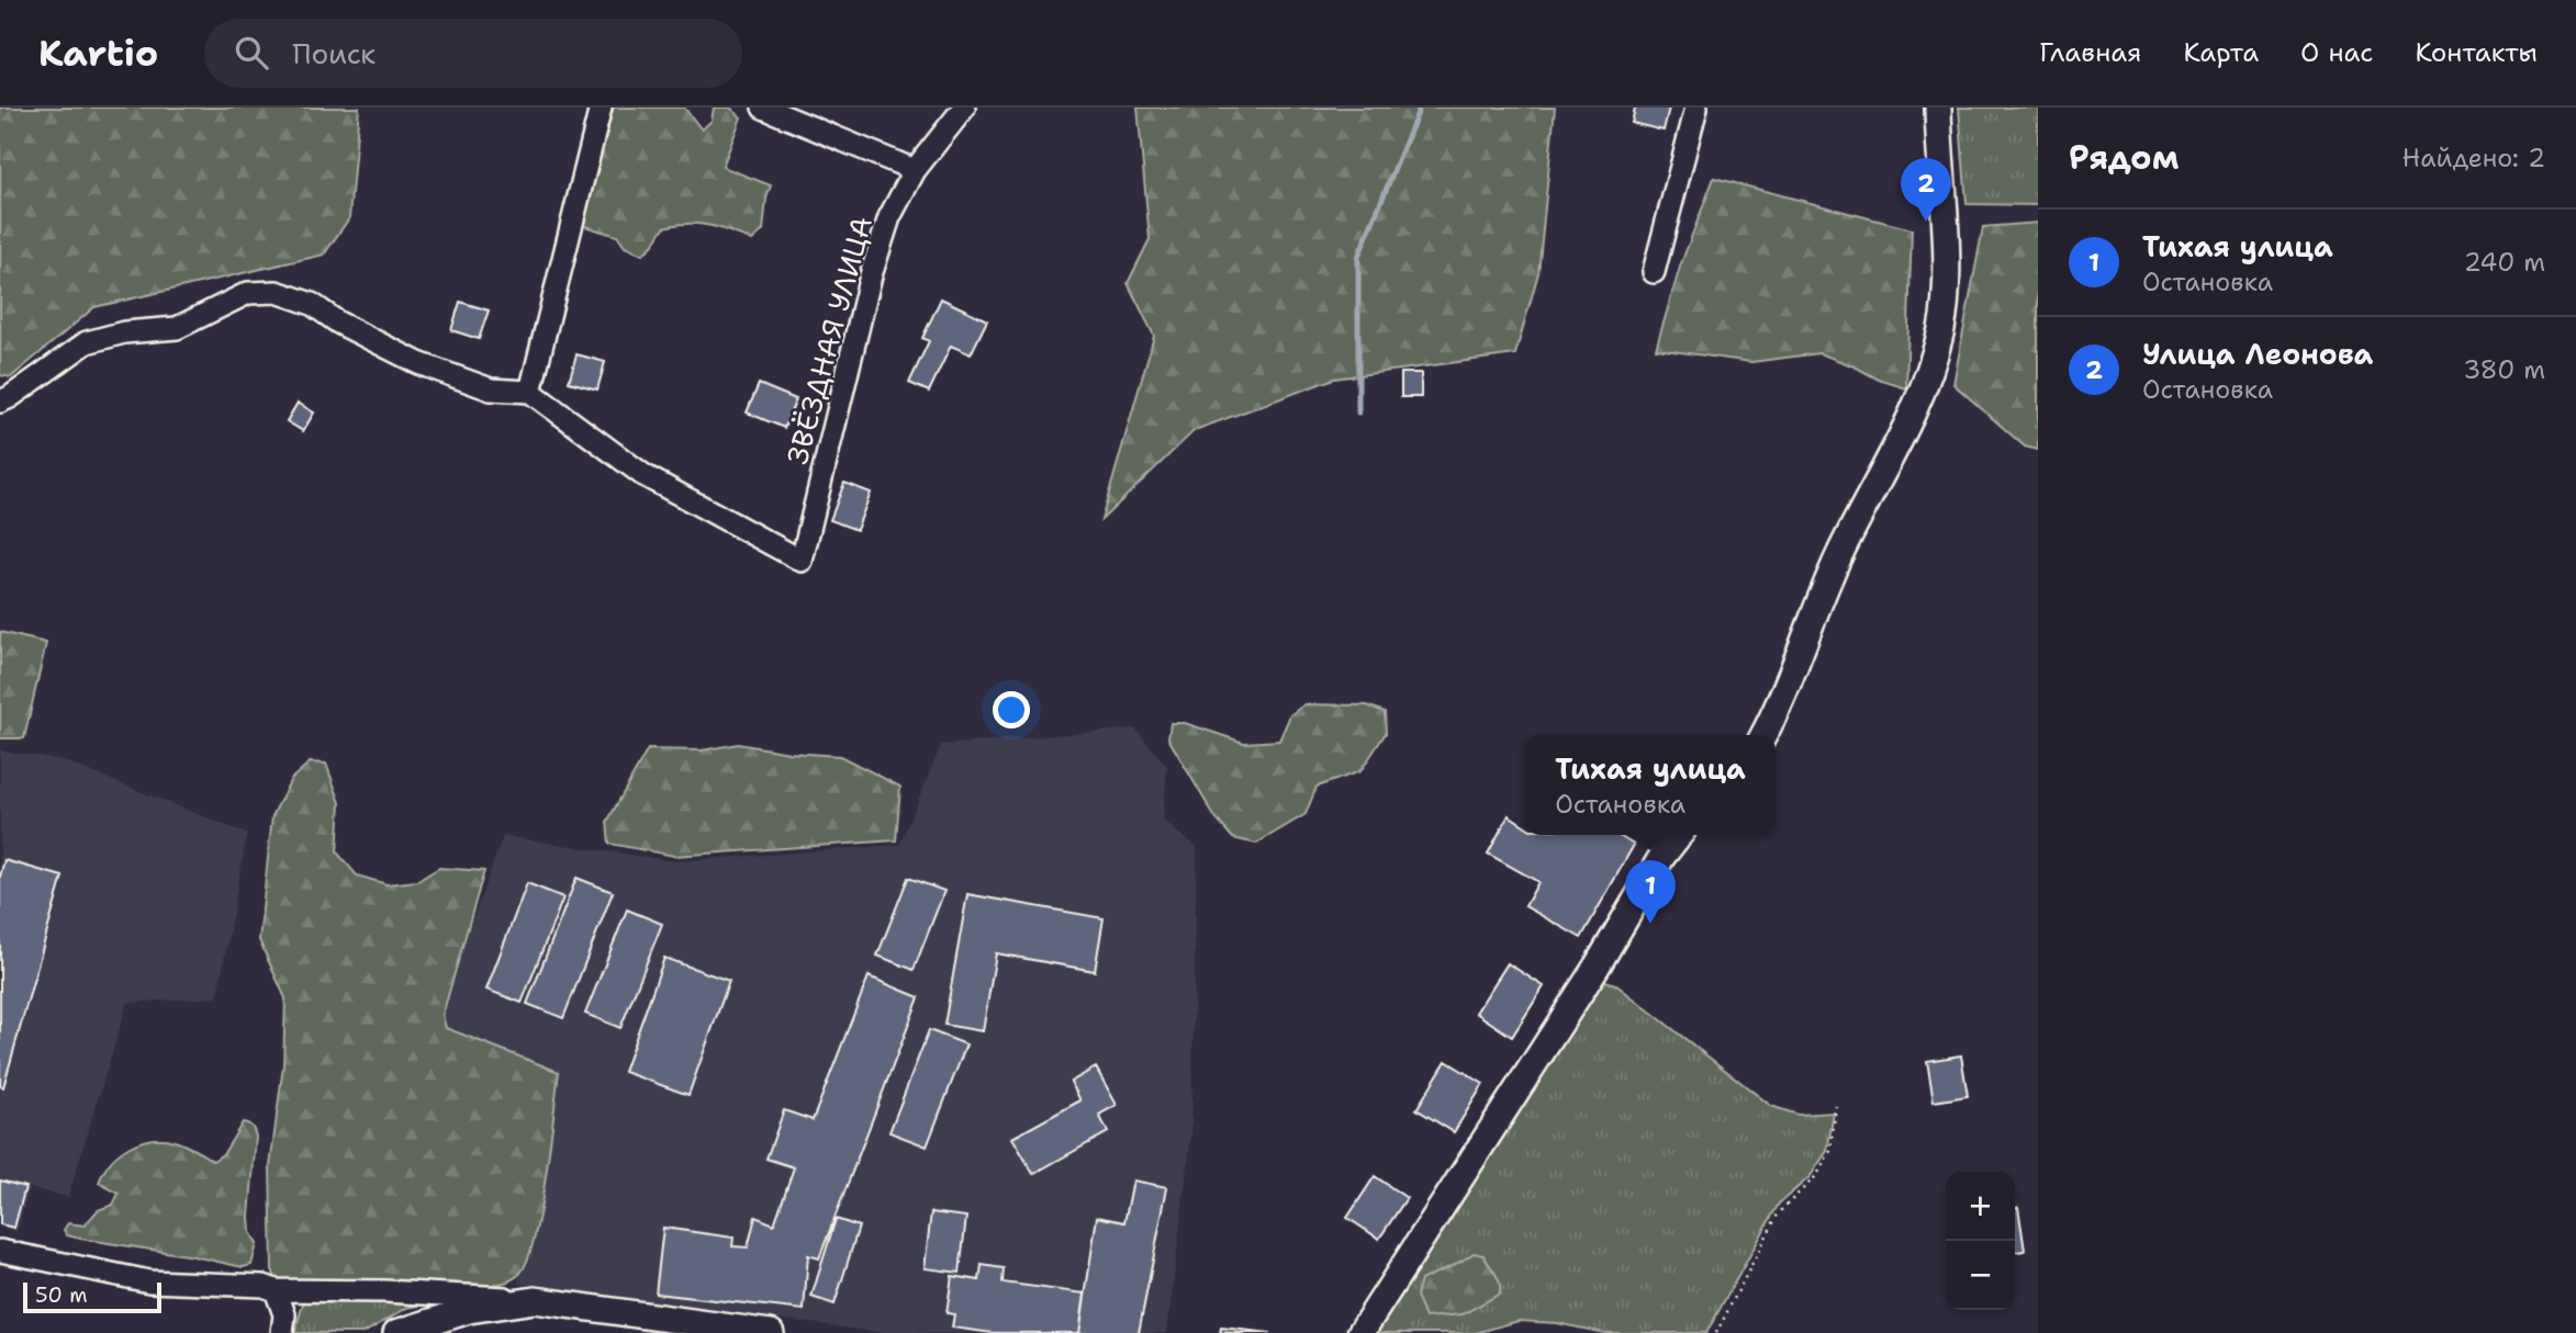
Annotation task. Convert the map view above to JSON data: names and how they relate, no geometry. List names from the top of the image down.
{
  "streets": {
    "street": ["ЗВЁЗДНАЯ УЛИЦА"]
  },
  "scale_bar": "50 m",
  "page": {
    "header": "Kartio",
    "search": "Поиск",
    "nav": [
      "Главная",
      "Карта",
      "О нас",
      "Контакты"
    ],
    "heading": ["Рядом", "Найдено: 2"],
    "pins": ["2", "1"],
    "list": [
      {
        "mark": "1",
        "name": "Тихая улица",
        "note": "Остановка",
        "value": "240 m"
      },
      {
        "mark": "2",
        "name": "Улица Леонова",
        "note": "Остановка",
        "value": "380 m"
      }
    ],
    "popup": ["Тихая улица", "Остановка"],
    "map_buttons": ["+", "−"],
    "scale": "50 m"
  }
}
